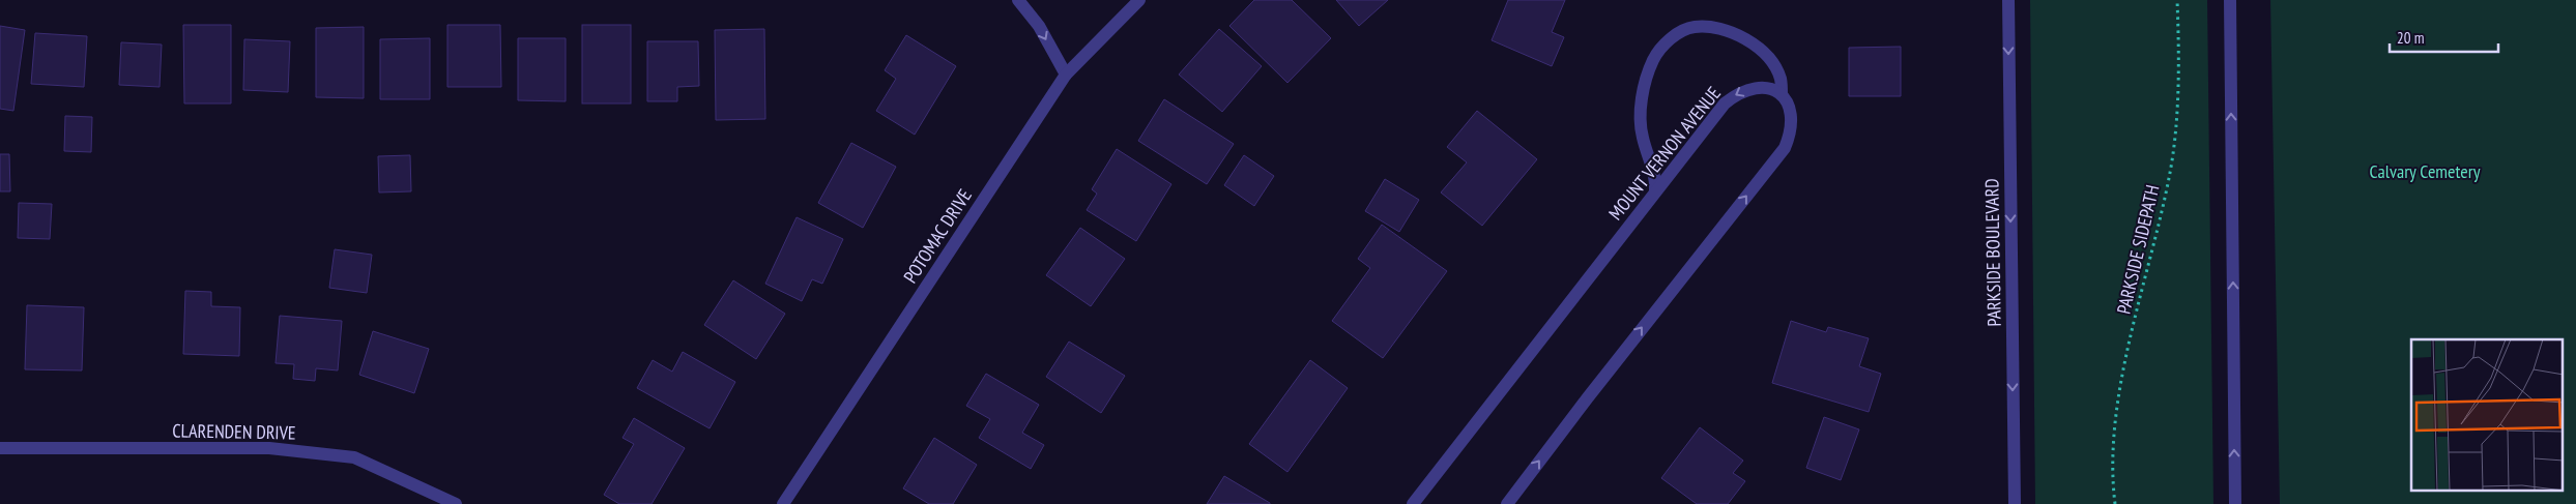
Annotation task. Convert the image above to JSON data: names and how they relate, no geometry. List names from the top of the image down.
{
  "streets": {
    "street": [
      "MOUNT VERNON AVENUE",
      "POTOMAC DRIVE",
      "PARKSIDE BOULEVARD",
      "CLARENDEN DRIVE"
    ],
    "path": ["PARKSIDE SIDEPATH"]
  },
  "one_way": ["PARKSIDE BOULEVARD"],
  "parks": ["Calvary Cemetery"],
  "scale_bar": "20 m"
}
